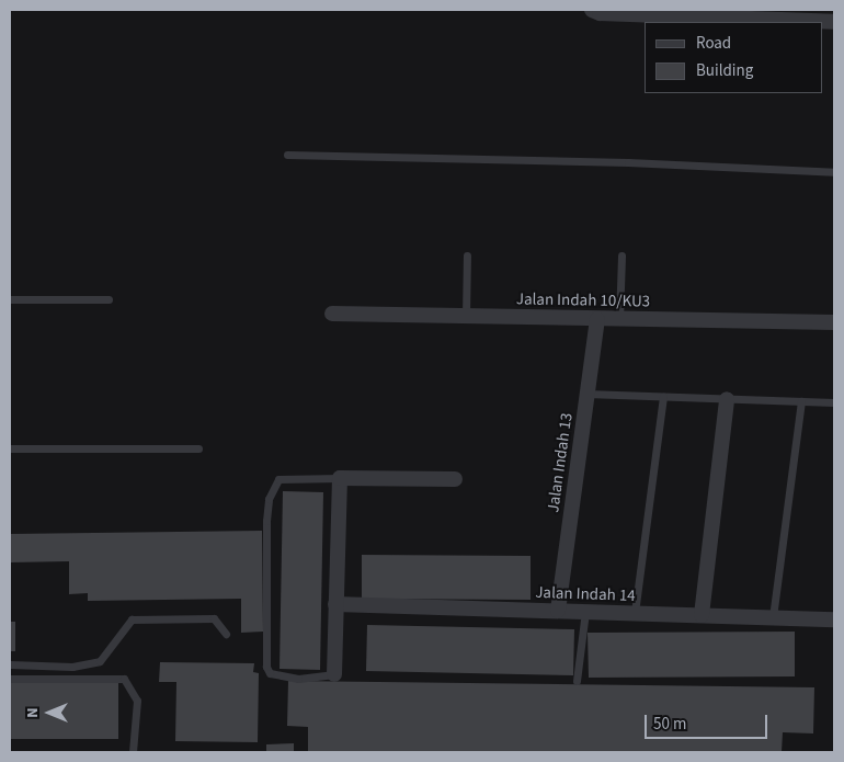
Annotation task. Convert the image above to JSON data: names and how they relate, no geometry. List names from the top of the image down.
{
  "streets": {
    "street": ["Jalan Indah 10/KU3", "Jalan Indah 13", "Jalan Indah 14"]
  },
  "crossings": [
    ["Jalan Indah 10/KU3", "Jalan Indah 13"],
    ["Jalan Indah 13", "Jalan Indah 14"]
  ],
  "legend": ["Road", "Building"],
  "scale_bar": "50 m",
  "north": "left"
}
